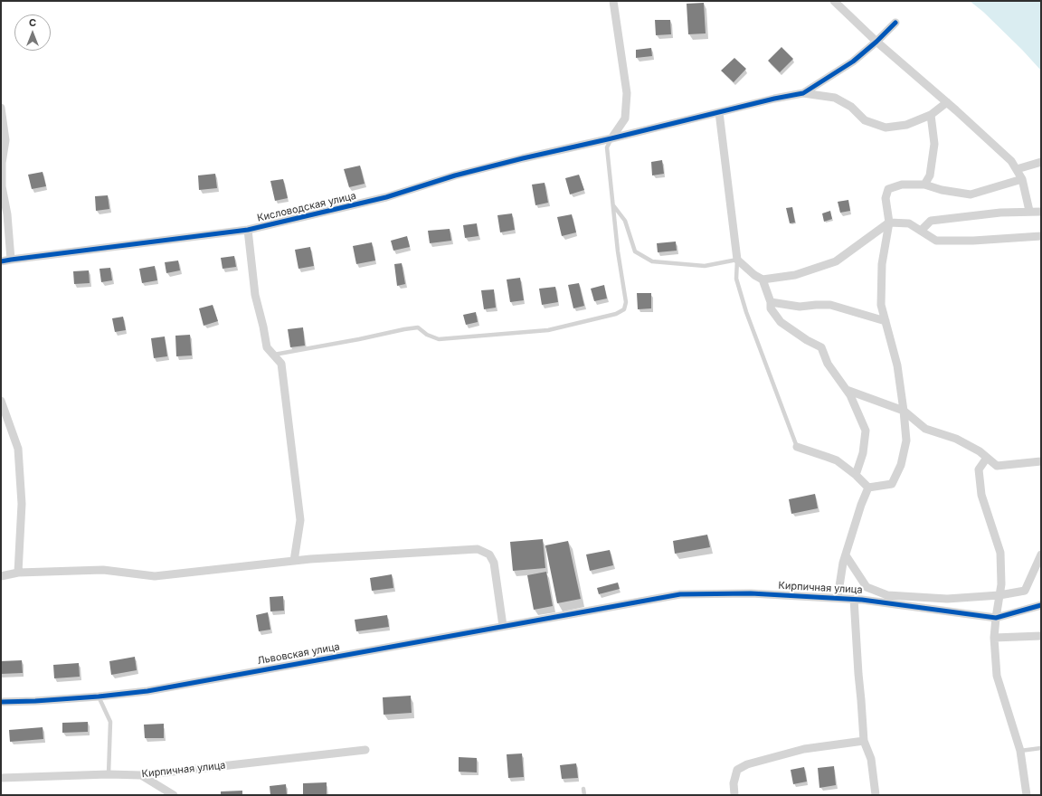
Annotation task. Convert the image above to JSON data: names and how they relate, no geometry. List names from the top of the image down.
{
  "streets": {
    "street": ["Кисловодская улица", "Кирпичная улица", "Львовская улица"]
  },
  "crossings": [
    ["Кирпичная улица", "Львовская улица"]
  ],
  "north": "top"
}
